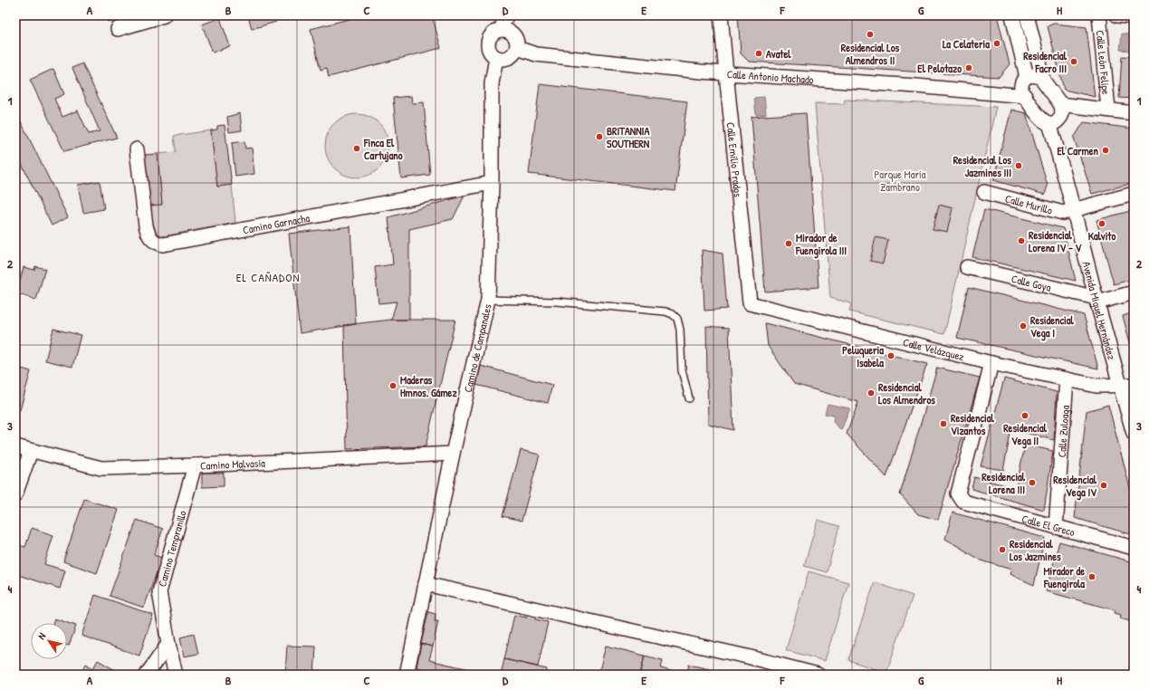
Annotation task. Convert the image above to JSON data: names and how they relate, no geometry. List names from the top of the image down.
{
  "streets": {
    "street": [
      "Calle León Felipe",
      "Calle Antonio Machado",
      "Calle Emilio Prados",
      "Calle Murillo",
      "Camino Garnacha",
      "Calle Goya",
      "Avenida Miguel Hernández",
      "Camino de Campanales",
      "Calle Velázquez",
      "Calle Zuloaga",
      "Camino Malvasía",
      "Calle El Greco",
      "Camino Tempranillo"
    ]
  },
  "crossings": [
    ["Calle Antonio Machado", "Calle Emilio Prados"],
    ["Calle Antonio Machado", "Camino de Campanales"],
    ["Calle Emilio Prados", "Calle Velázquez"],
    ["Calle Murillo", "Avenida Miguel Hernández"],
    ["Camino Garnacha", "Camino de Campanales"],
    ["Calle Goya", "Avenida Miguel Hernández"],
    ["Avenida Miguel Hernández", "Calle Velázquez"],
    ["Camino de Campanales", "Camino Malvasía"],
    ["Calle Velázquez", "Calle Zuloaga"],
    ["Calle Velázquez", "Calle El Greco"],
    ["Calle Zuloaga", "Calle El Greco"],
    ["Camino Malvasía", "Camino Tempranillo"]
  ],
  "districts": ["EL CAÑADON"],
  "parks": ["Parque María Zambrano"],
  "places": [
    "Residencial Los Almendros II",
    "La Celateria",
    "Avatel",
    "Residencial Facro III",
    "El Pelotazo",
    "BRITANNIA SOUTHERN",
    "Finca El Cartujano",
    "El Carmen",
    "Residencial Los Jazmines III",
    "Kalvito",
    "Residencial Lorena IV - V",
    "Mirador de Fuengirola III",
    "Residencial Vega I",
    "Peluqueria Isabela",
    "Maderas Hmnos. Gámez",
    "Residencial Los Almendros",
    "Residencial Vega II",
    "Residencial Vizantos",
    "Residencial Lorena III",
    "Residencial Vega IV",
    "Residencial Los Jazmines",
    "Mirador de Fuengirola"
  ],
  "north": "top left",
  "grid": {
    "columns": [
      "A",
      "B",
      "C",
      "D",
      "E",
      "F",
      "G",
      "H"
    ],
    "rows": [
      "1",
      "2",
      "3",
      "4"
    ]
  }
}
